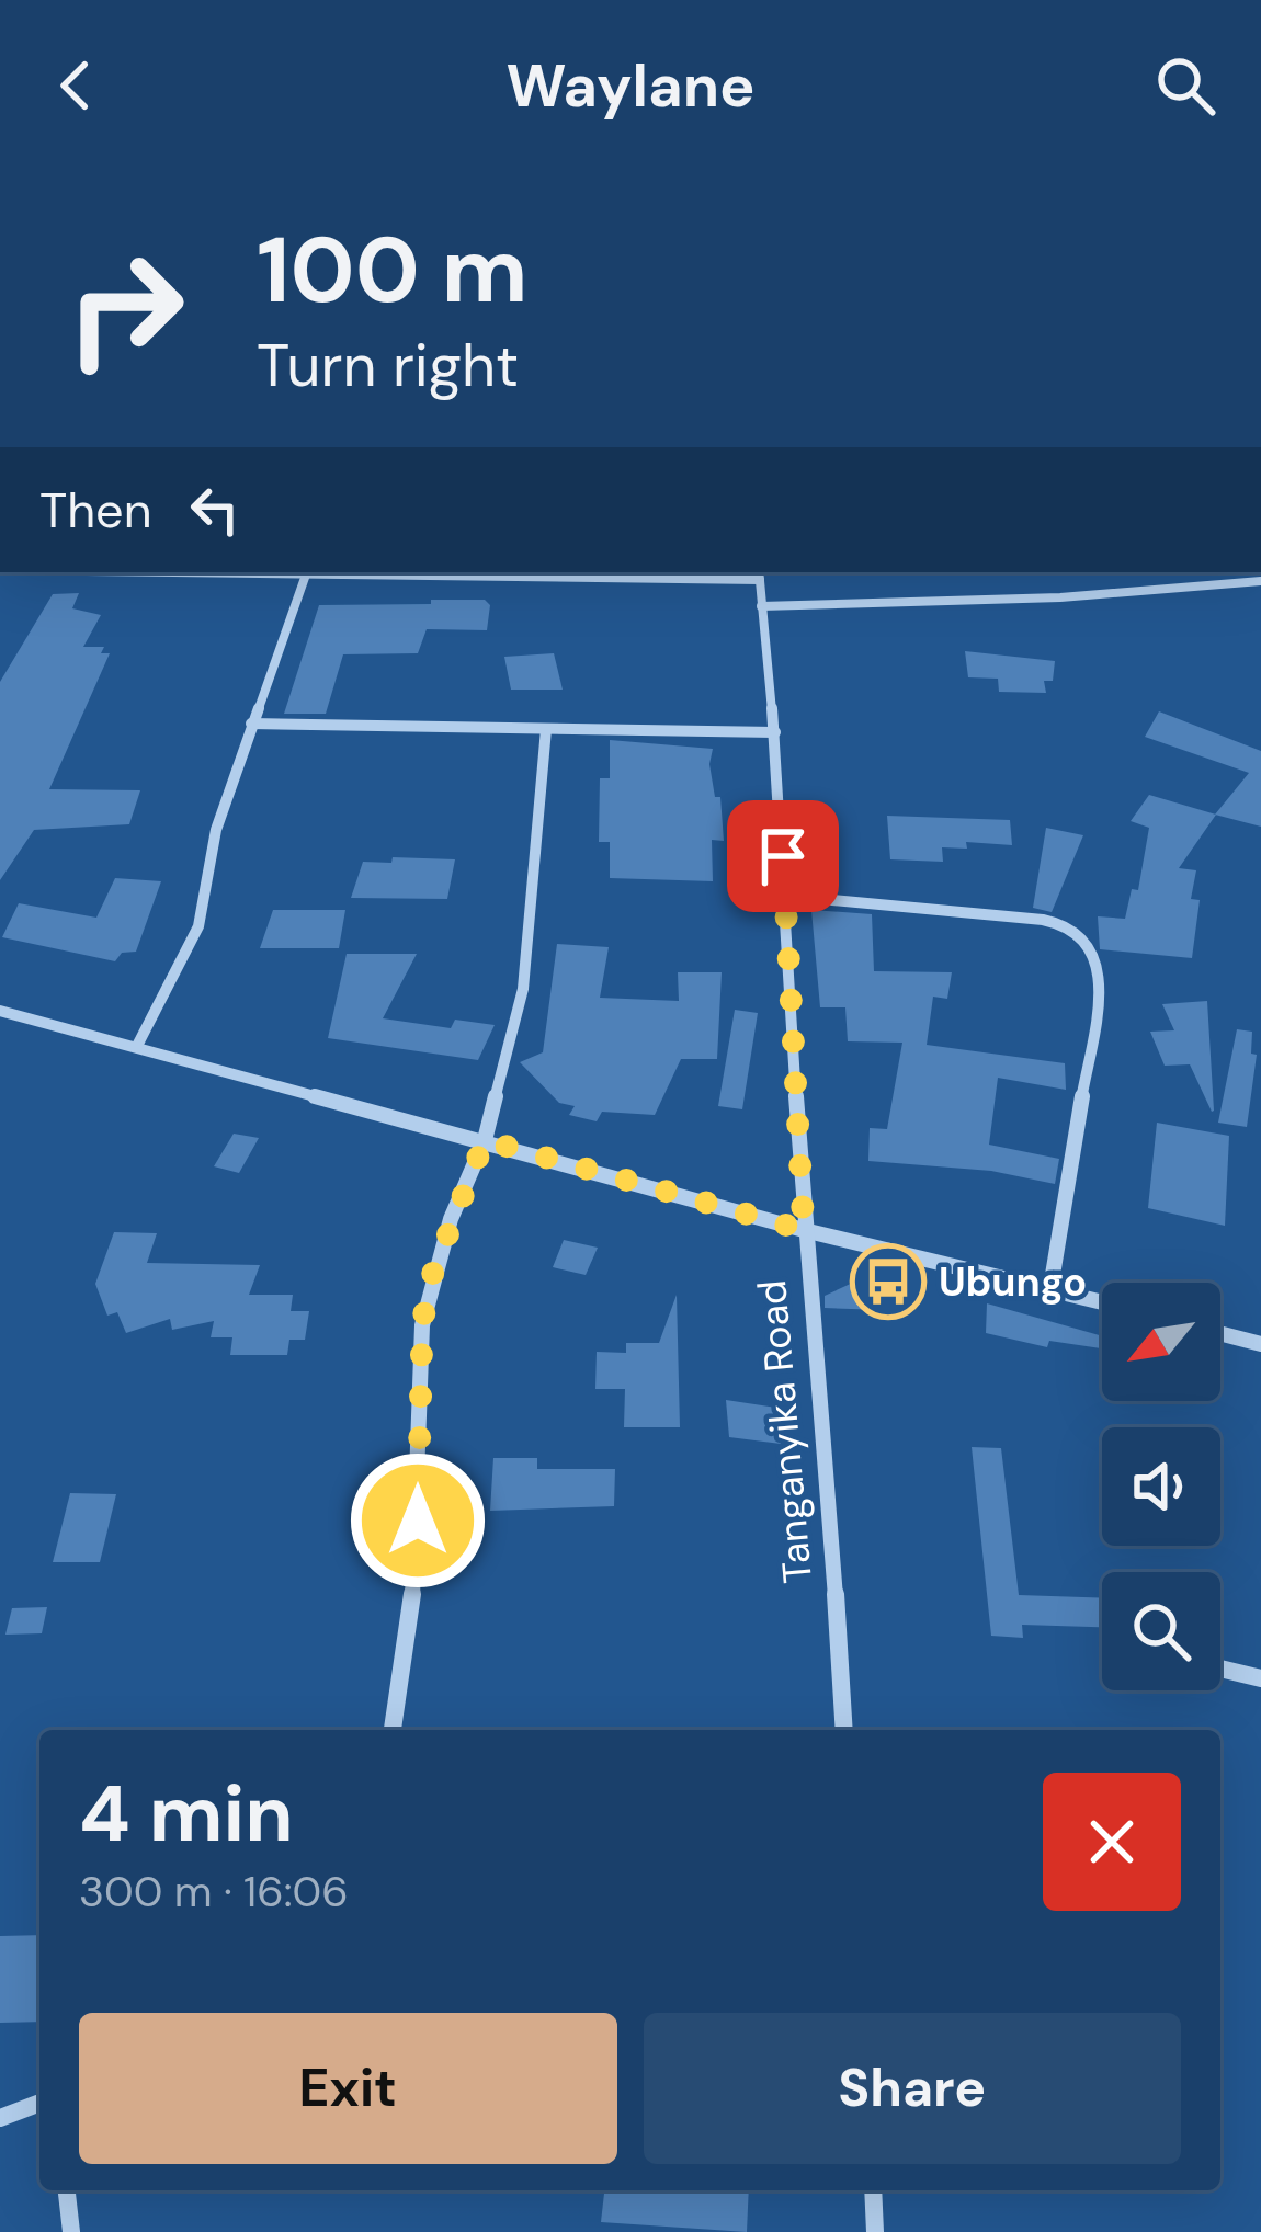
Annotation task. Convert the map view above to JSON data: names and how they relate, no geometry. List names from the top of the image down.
{
  "streets": {
    "street": ["Tanganyika Road"]
  },
  "places": {
    "bus stop": ["Ubungo"]
  },
  "north": "bottom left",
  "page": {
    "header": "Waylane",
    "turn": ["100 m", "Turn right"],
    "then": "Then",
    "heading": ["4 min", "300 m · 16:06"],
    "buttons": ["Exit", "Share"]
  }
}
